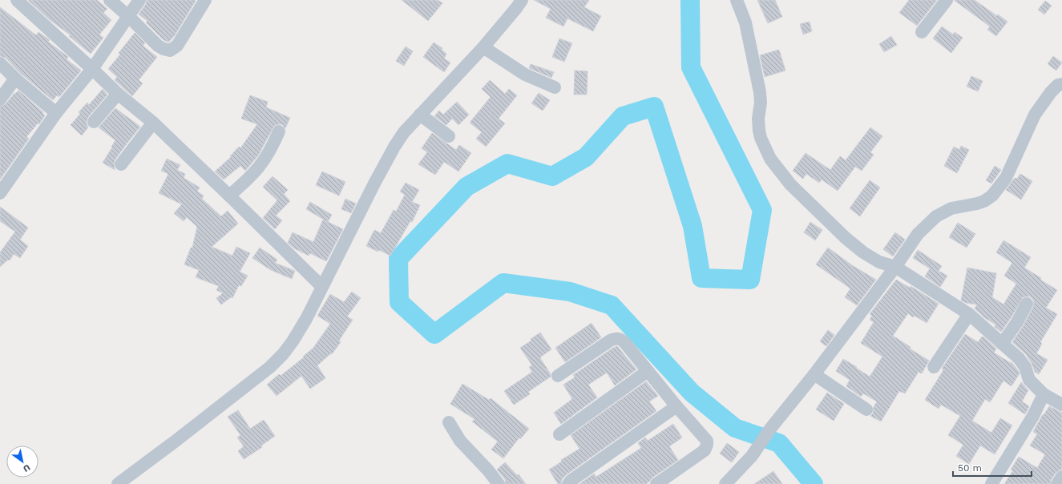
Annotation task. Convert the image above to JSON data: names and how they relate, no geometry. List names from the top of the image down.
{
  "scale_bar": "50 m",
  "north": "bottom right"
}
